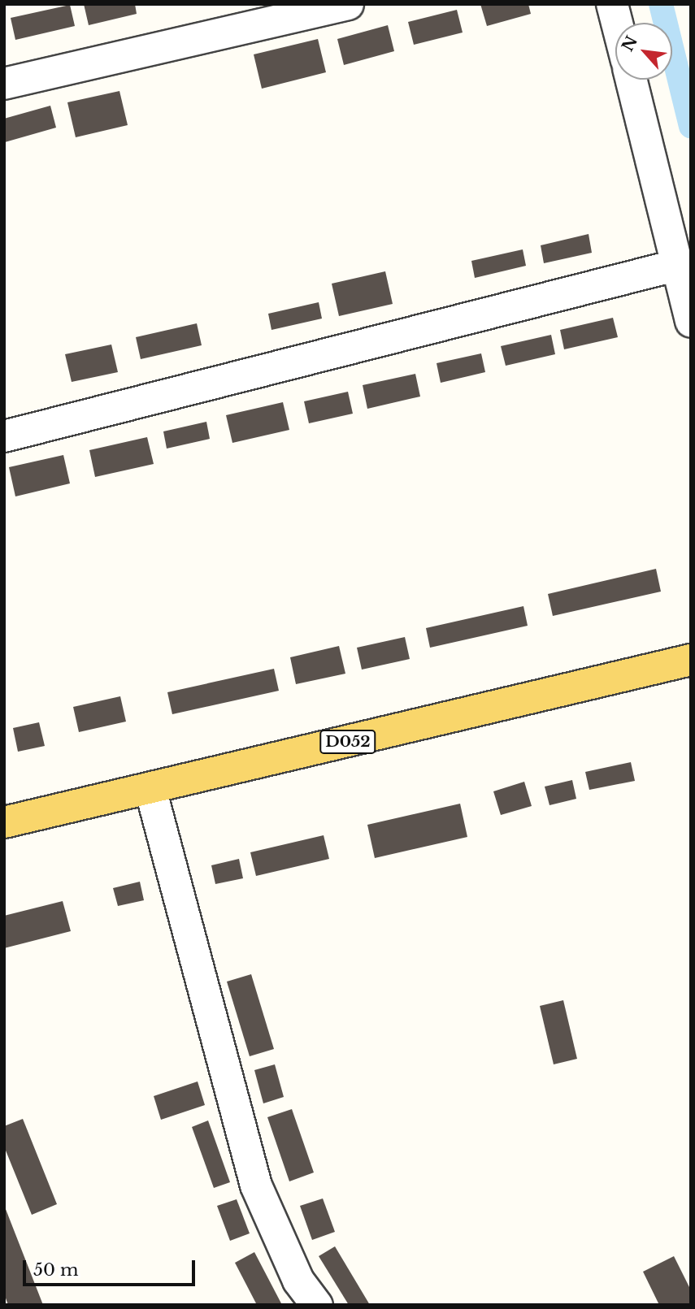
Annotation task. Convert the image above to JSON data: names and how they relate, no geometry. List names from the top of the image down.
{
  "streets": {
    "main road": ["D052"]
  },
  "scale_bar": "50 m",
  "north": "top left"
}
